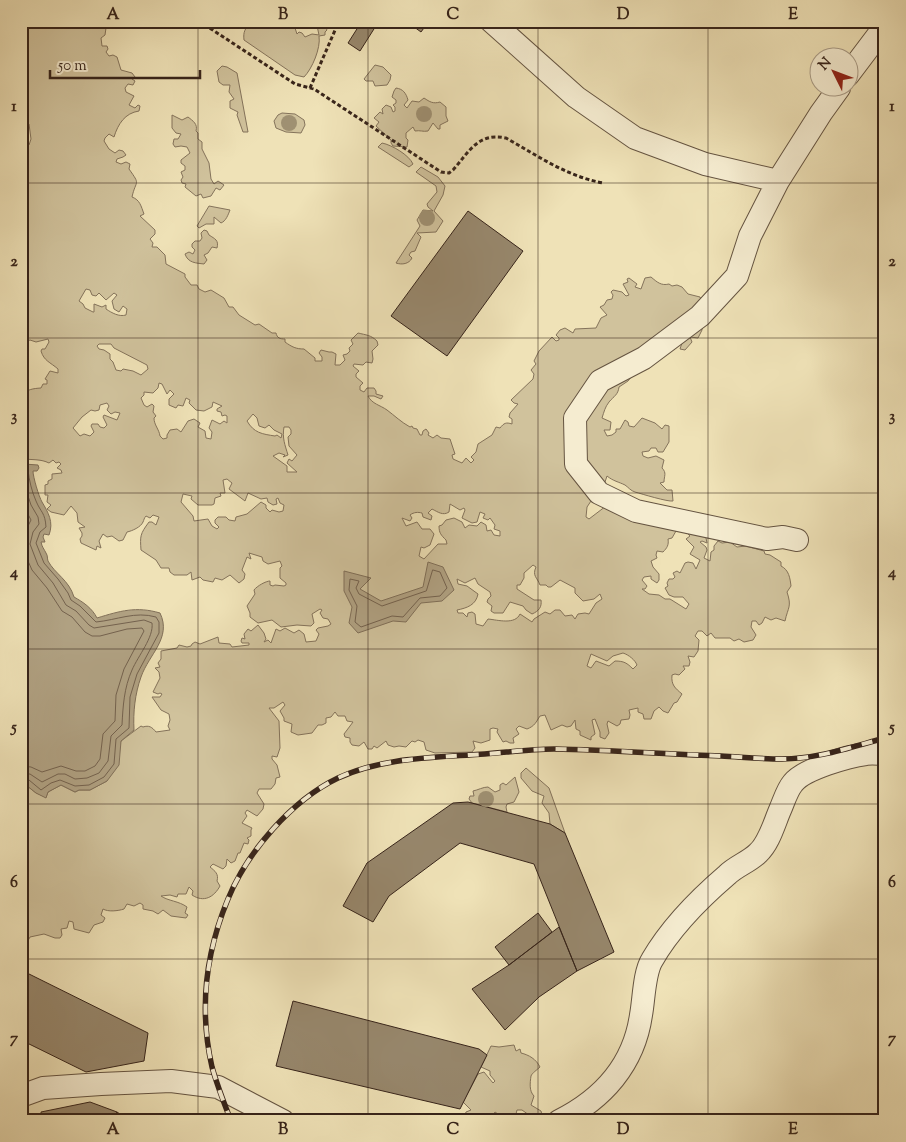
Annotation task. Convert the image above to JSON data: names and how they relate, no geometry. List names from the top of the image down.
{
  "scale_bar": "50 m",
  "north": "top left",
  "grid": {
    "columns": [
      "A",
      "B",
      "C",
      "D",
      "E"
    ],
    "rows": [
      "1",
      "2",
      "3",
      "4",
      "5",
      "6",
      "7"
    ]
  }
}
